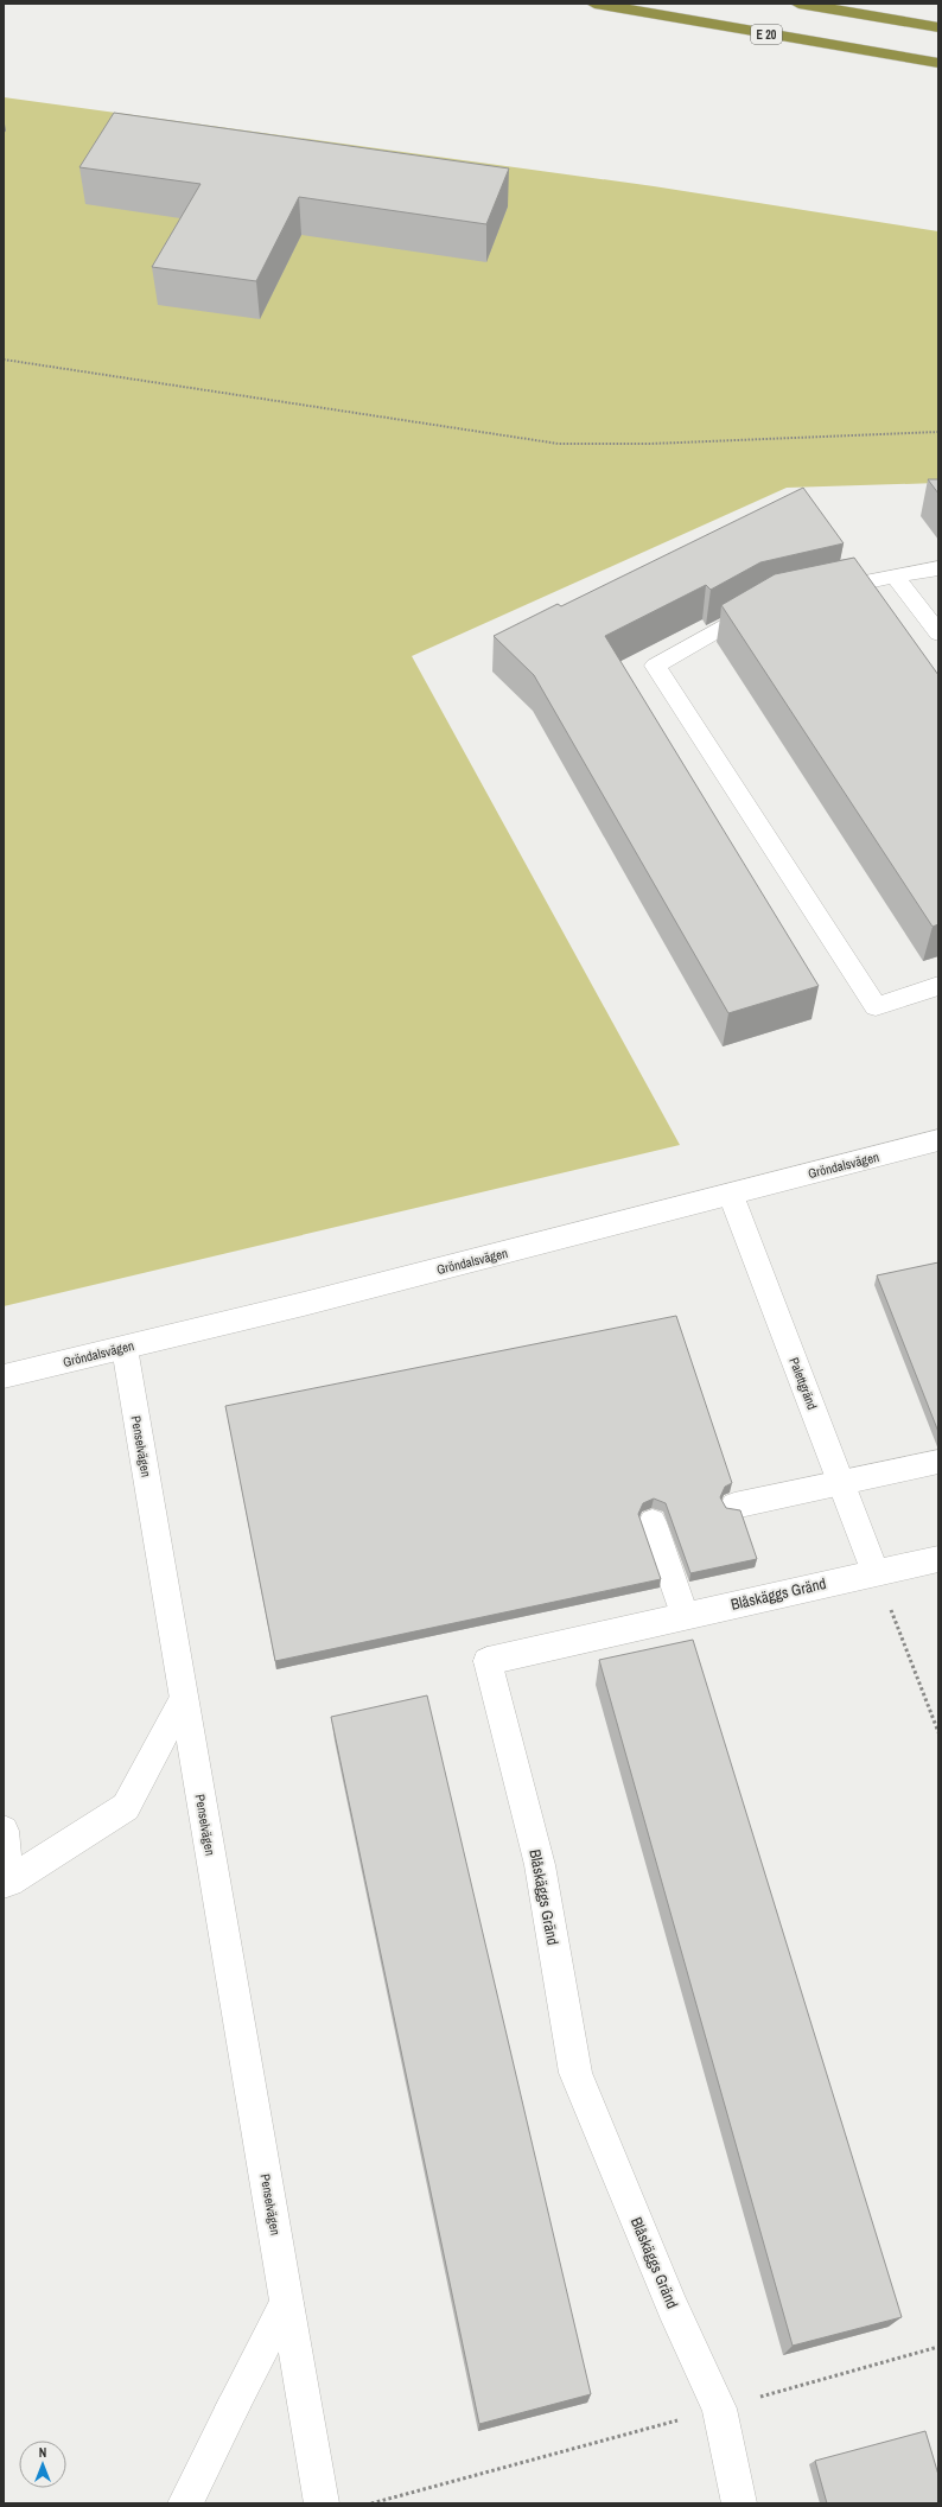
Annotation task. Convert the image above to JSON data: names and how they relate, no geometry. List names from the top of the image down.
{
  "streets": {
    "highway": ["E 20"],
    "street": [
      "Gröndalsvägen",
      "Palettgränd",
      "Penselvägen",
      "Blåskäggs Gränd"
    ]
  },
  "crossings": [
    ["Gröndalsvägen", "Palettgränd"],
    ["Gröndalsvägen", "Penselvägen"],
    ["Palettgränd", "Blåskäggs Gränd"]
  ],
  "north": "top"
}
